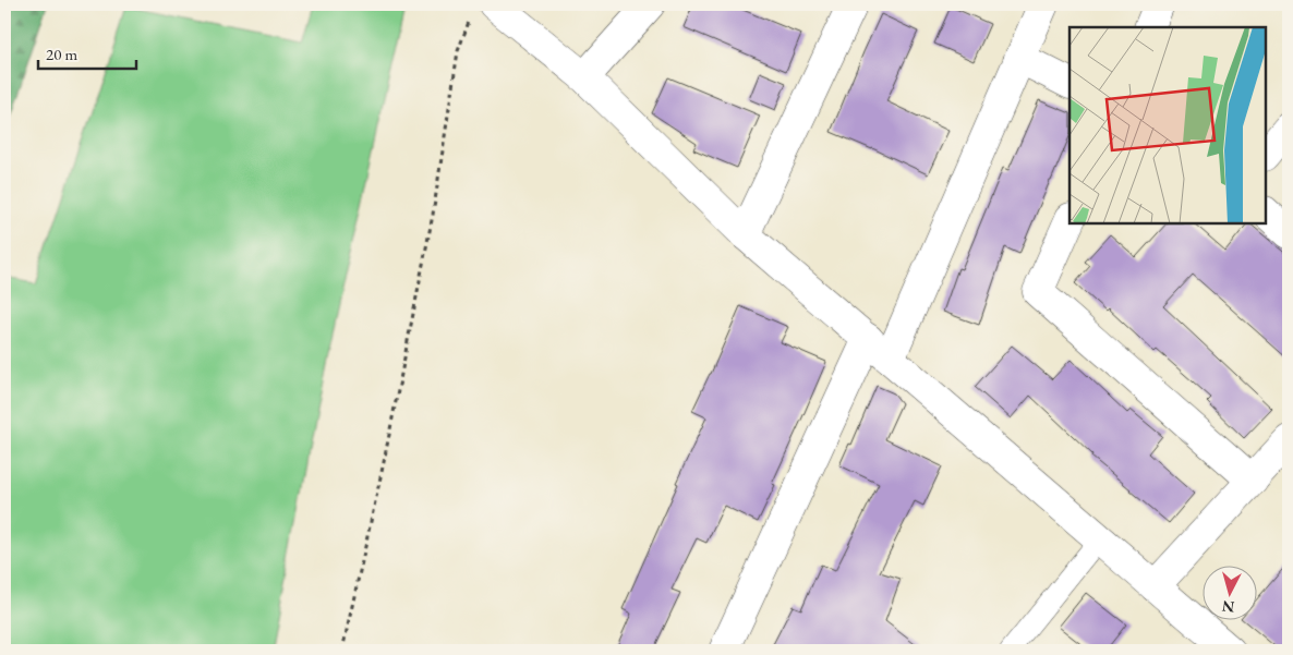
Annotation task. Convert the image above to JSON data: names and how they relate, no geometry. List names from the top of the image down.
{
  "scale_bar": "20 m",
  "north": "bottom"
}
